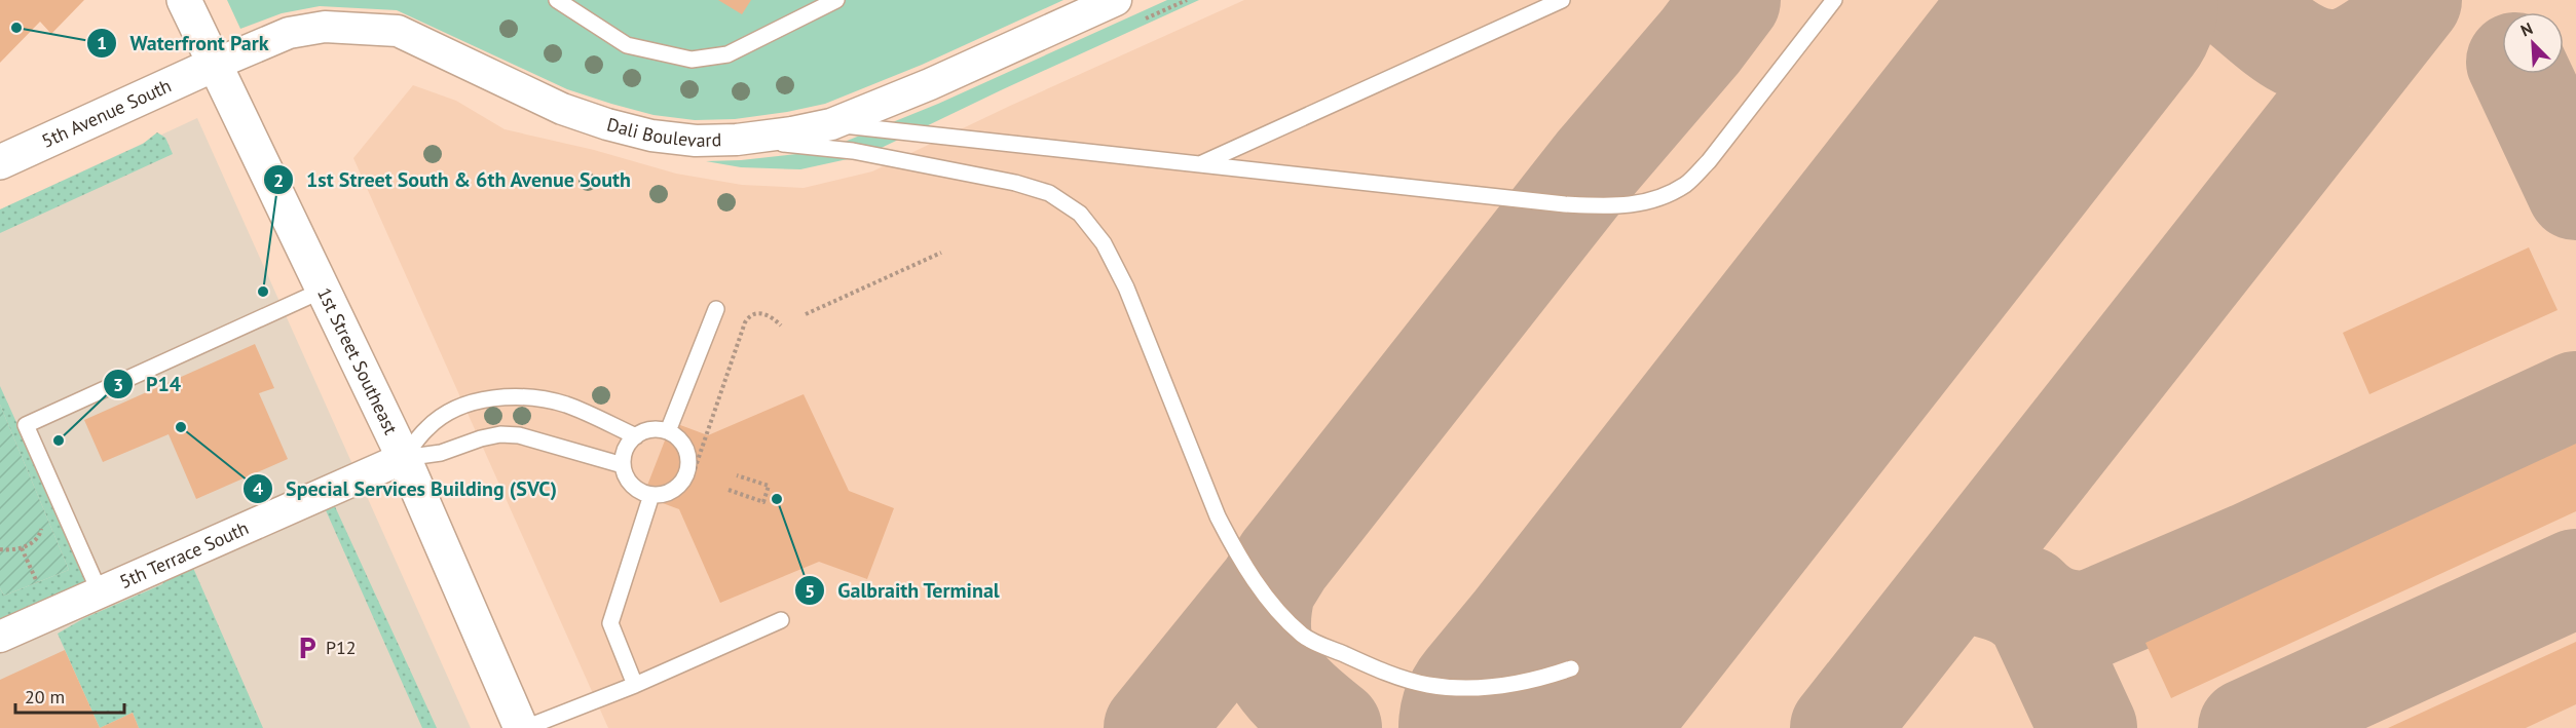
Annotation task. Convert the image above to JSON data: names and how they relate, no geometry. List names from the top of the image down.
{
  "streets": {
    "street": [
      "5th Avenue South",
      "Dali Boulevard",
      "1st Street Southeast",
      "5th Terrace South"
    ]
  },
  "crossings": [
    ["5th Avenue South", "Dali Boulevard"],
    ["5th Avenue South", "1st Street Southeast"],
    ["Dali Boulevard", "1st Street Southeast"],
    ["1st Street Southeast", "5th Terrace South"]
  ],
  "places": {
    "other": [
      "Waterfront Park",
      "1st Street South & 6th Avenue South",
      "Special Services Building (SVC)",
      "P14",
      "Galbraith Terminal"
    ],
    "parking": ["P12"]
  },
  "scale_bar": "20 m",
  "north": "top left"
}
